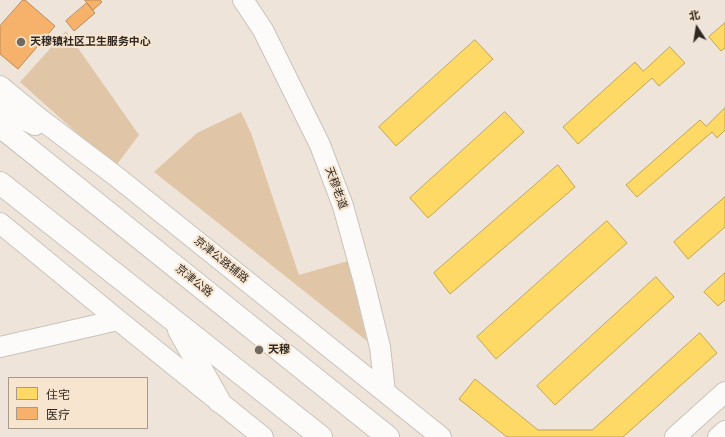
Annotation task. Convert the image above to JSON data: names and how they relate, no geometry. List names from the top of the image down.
{
  "streets": {
    "highway": ["京津公路"],
    "street": ["天穆老道", "京津公路辅路"]
  },
  "crossings": [
    ["天穆老道", "京津公路辅路"]
  ],
  "places": ["天穆镇社区卫生服务中心", "天穆"],
  "legend": ["住宅", "医疗"],
  "north": "top"
}
